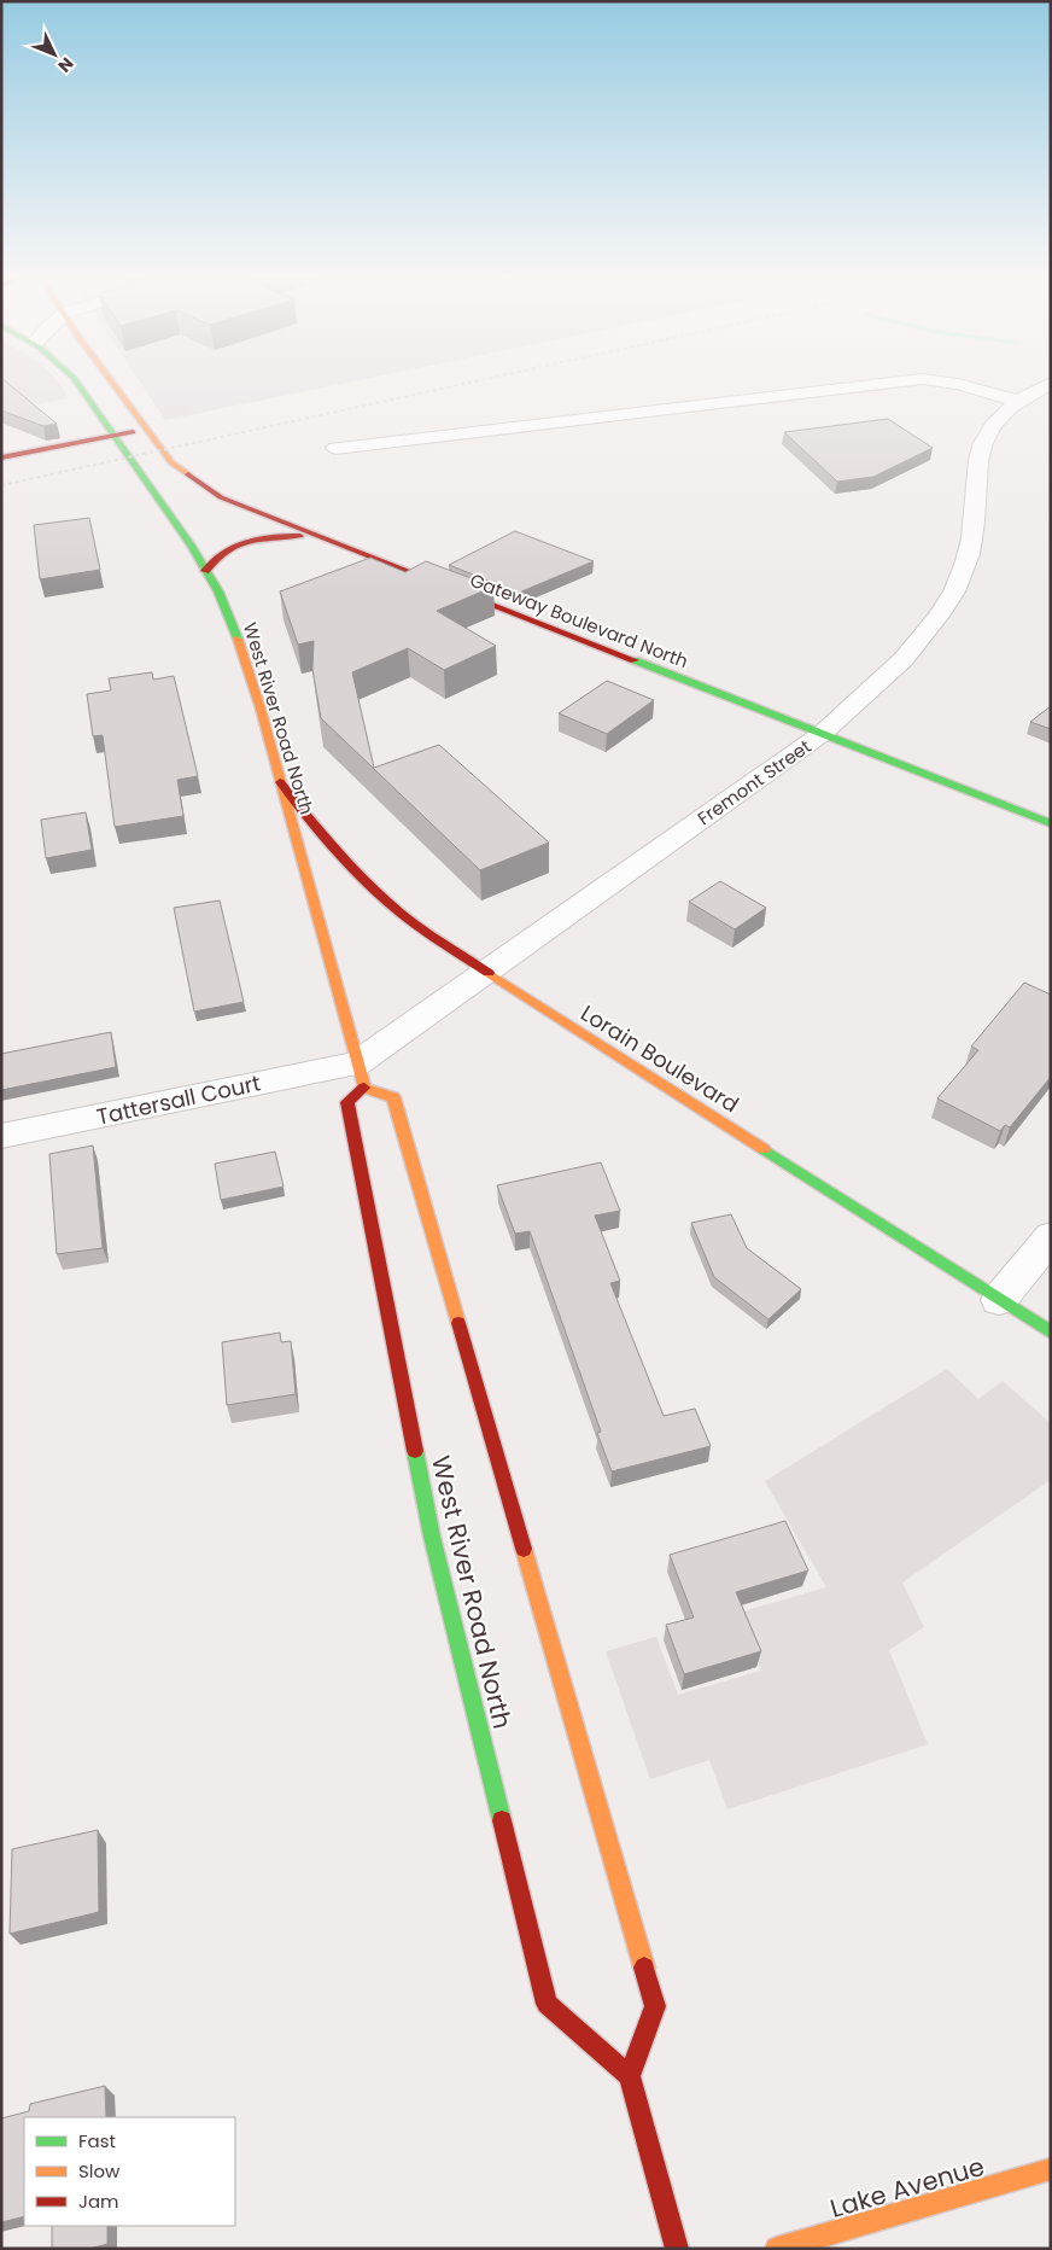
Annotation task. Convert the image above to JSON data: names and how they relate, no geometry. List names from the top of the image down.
{
  "streets": {
    "main road": [
      "Gateway Boulevard North",
      "West River Road North",
      "Lorain Boulevard",
      "Lake Avenue"
    ],
    "street": ["Fremont Street", "Tattersall Court"]
  },
  "crossings": [
    ["Gateway Boulevard North", "Fremont Street"],
    ["West River Road North", "Fremont Street"],
    ["West River Road North", "Lorain Boulevard"],
    ["West River Road North", "Tattersall Court"],
    ["Fremont Street", "Lorain Boulevard"],
    ["Fremont Street", "Tattersall Court"]
  ],
  "legend": ["Fast", "Slow", "Jam"],
  "north": "bottom right"
}
